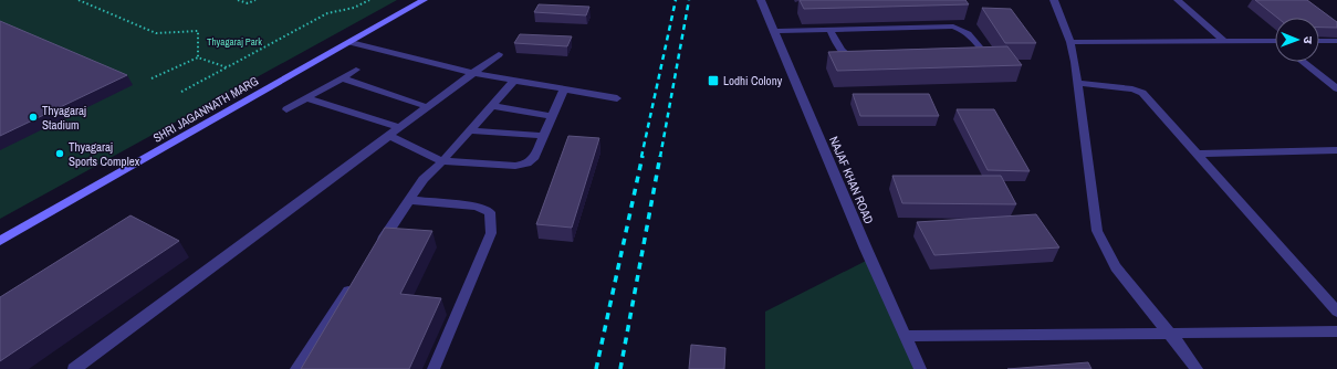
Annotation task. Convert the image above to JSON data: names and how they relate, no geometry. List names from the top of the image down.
{
  "streets": {
    "street": ["SHRI JAGANNATH MARG", "NAJAF KHAN ROAD"]
  },
  "parks": ["Thyagaraj Park"],
  "places": {
    "transit": ["Lodhi Colony"],
    "other": ["Thyagaraj Stadium", "Thyagaraj Sports Complex"]
  },
  "north": "right"
}
